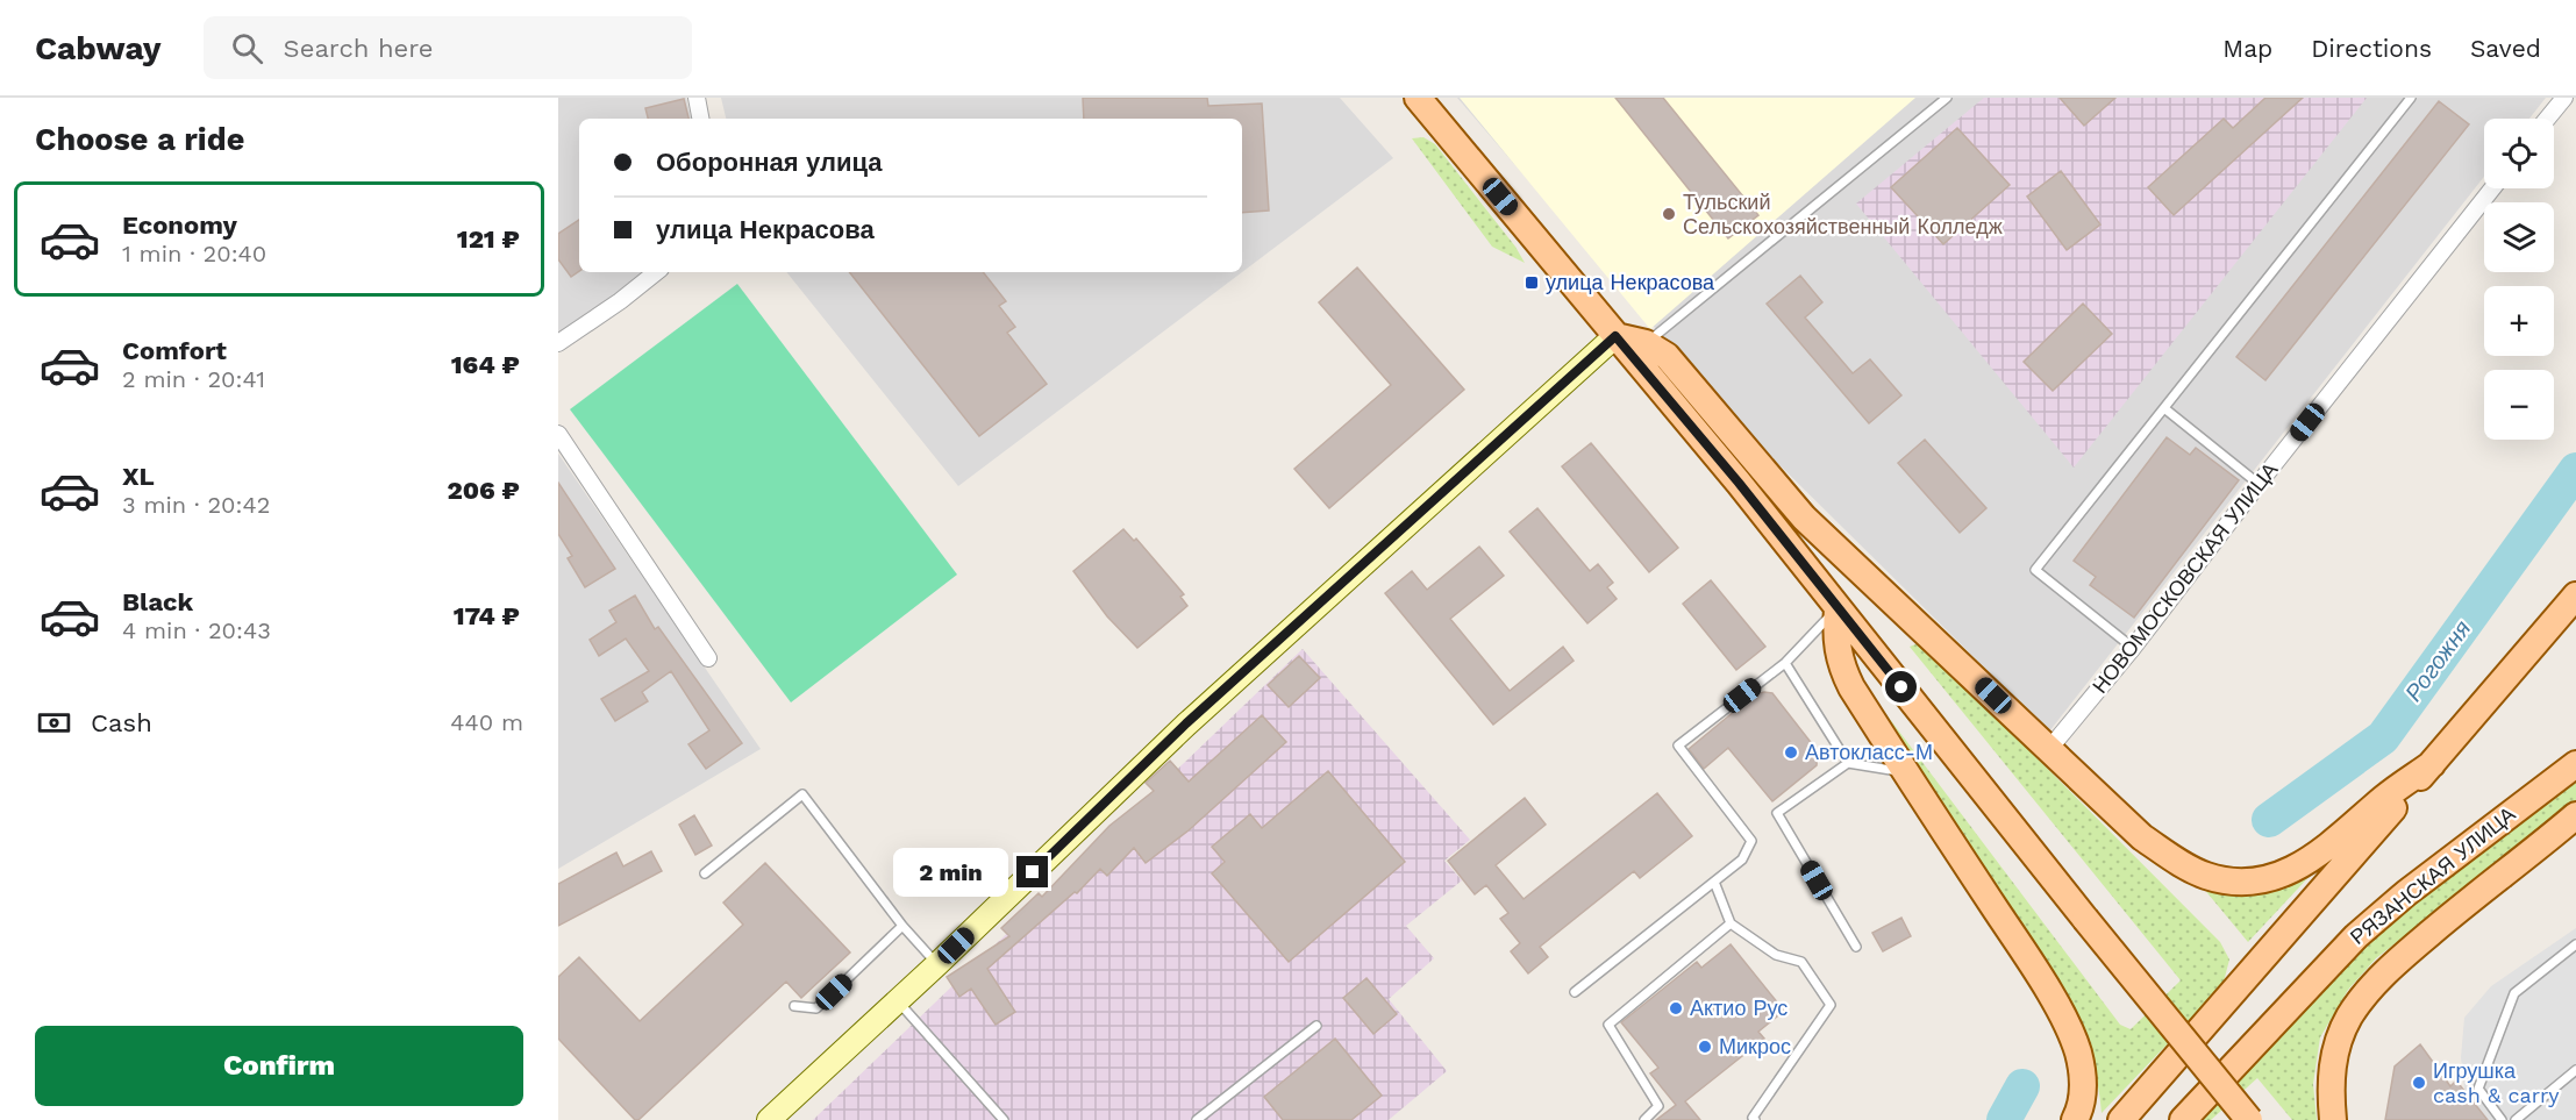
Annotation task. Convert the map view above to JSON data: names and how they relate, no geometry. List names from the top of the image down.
{
  "streets": {
    "main road": ["РЯЗАНСКАЯ УЛИЦА"],
    "street": ["НОВОМОСКОВСКАЯ УЛИЦА"]
  },
  "water": ["Рогожня"],
  "places": {
    "other": [
      "Тульский Сельскохозяйственный Колледж",
      "Автокласс-М",
      "Актио Рус",
      "Микрос",
      "Игрушка cash & carry"
    ],
    "transit": ["улица Некрасова"]
  },
  "page": {
    "header": "Cabway",
    "search": "Search here",
    "nav": ["Map", "Directions", "Saved"],
    "heading": "Choose a ride",
    "map_buttons": ["+", "−"],
    "banner": ["Оборонная улица", "улица Некрасова"],
    "list": [
      {
        "name": "Economy",
        "note": "1 min · 20:40",
        "value": "121 ₽"
      },
      {
        "name": "Comfort",
        "note": "2 min · 20:41",
        "value": "164 ₽"
      },
      {
        "name": "XL",
        "note": "3 min · 20:42",
        "value": "206 ₽"
      },
      {
        "name": "Black",
        "note": "4 min · 20:43",
        "value": "174 ₽"
      }
    ],
    "pay": ["Cash", "440 m"],
    "bubble": "2 min",
    "buttons": "Confirm"
  }
}
